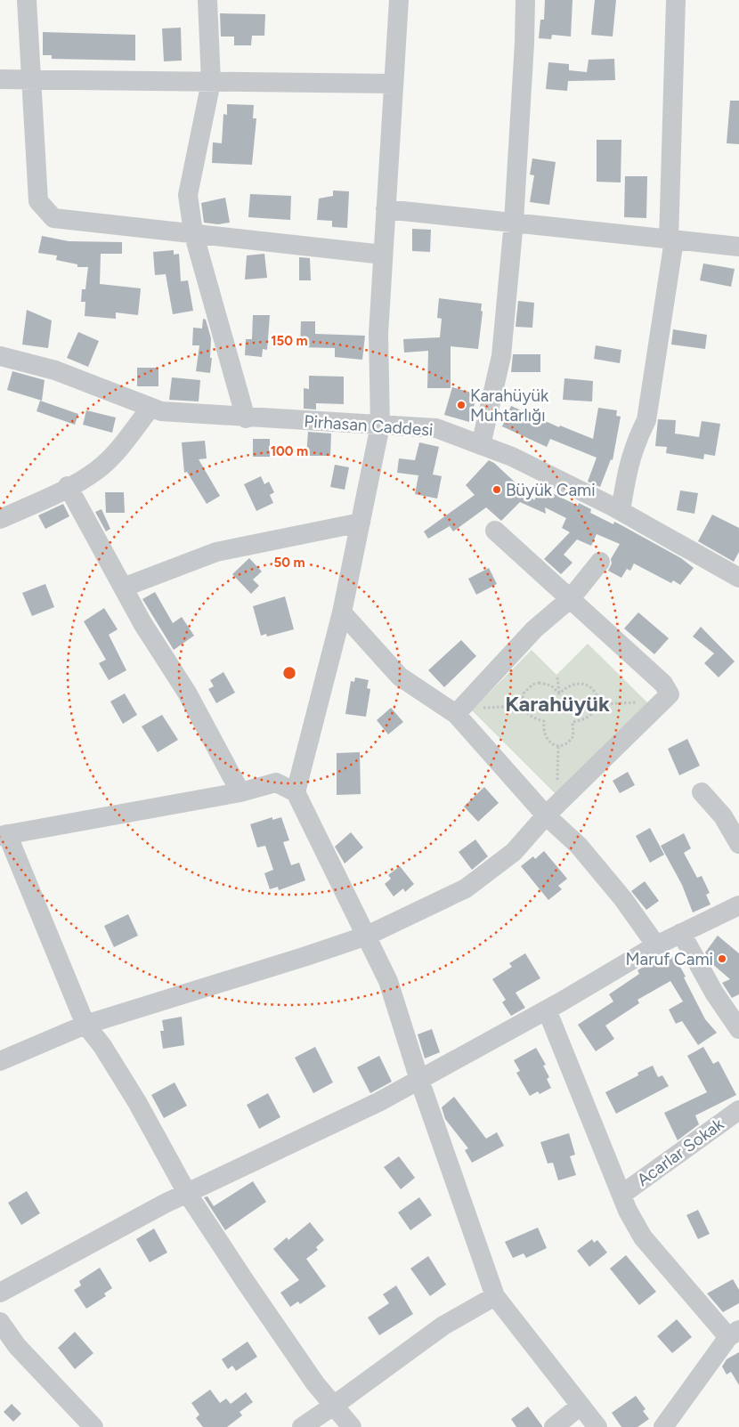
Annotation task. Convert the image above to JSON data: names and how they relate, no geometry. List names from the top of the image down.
{
  "streets": {
    "street": ["Pirhasan Caddesi", "Acarlar Sokak"]
  },
  "districts": ["Karahüyük"],
  "places": ["Karahüyük Muhtarlığı", "Büyük Cami", "Maruf Cami"],
  "rings": ["150 m", "100 m", "50 m"]
}
